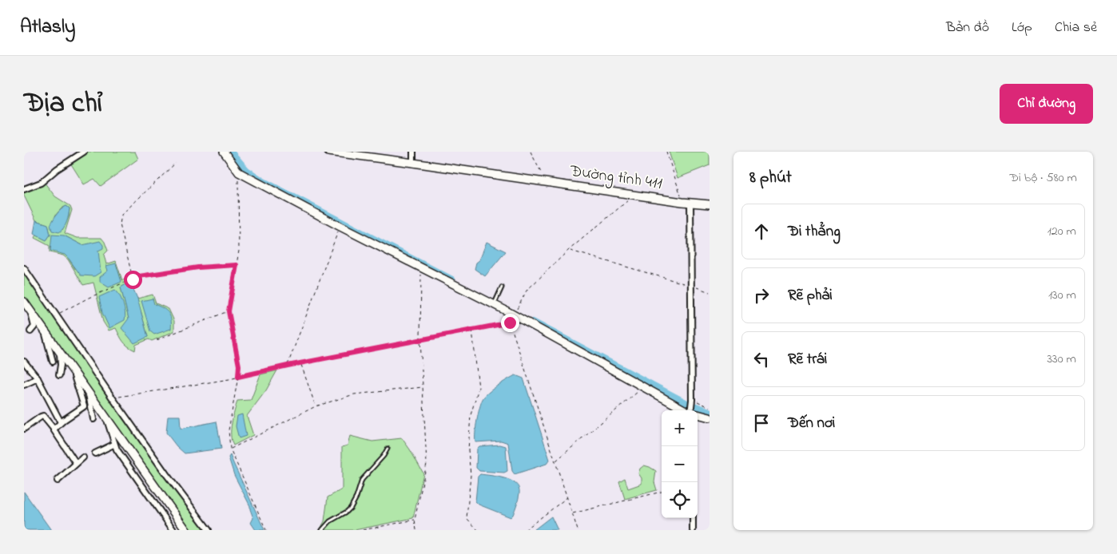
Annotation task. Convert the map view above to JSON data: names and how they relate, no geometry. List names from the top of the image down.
{
  "streets": {
    "main road": ["Đường tỉnh 411"]
  },
  "page": {
    "header": "Atlasly",
    "nav": ["Bản đồ", "Lớp", "Chia sẻ"],
    "title": "Địa chỉ",
    "buttons": "Chỉ đường",
    "heading": ["8 phút", "Đi bộ · 580 m"],
    "list": [
      ["Đi thẳng", "120 m"],
      ["Rẽ phải", "130 m"],
      ["Rẽ trái", "330 m"],
      "Đến nơi"
    ],
    "map_buttons": ["+", "−"]
  }
}
